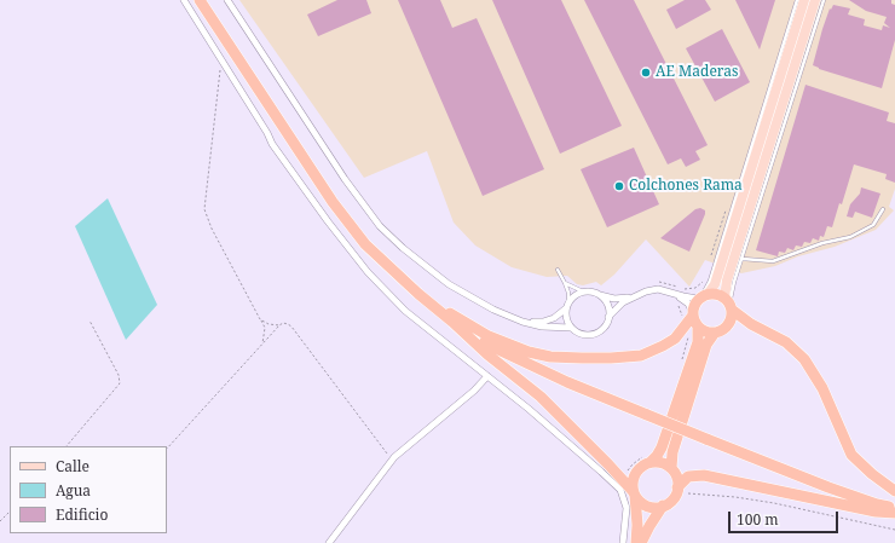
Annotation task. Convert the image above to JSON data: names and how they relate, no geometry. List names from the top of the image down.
{
  "places": ["AE Maderas", "Colchones Rama"],
  "legend": ["Calle", "Agua", "Edificio"],
  "scale_bar": "100 m"
}
